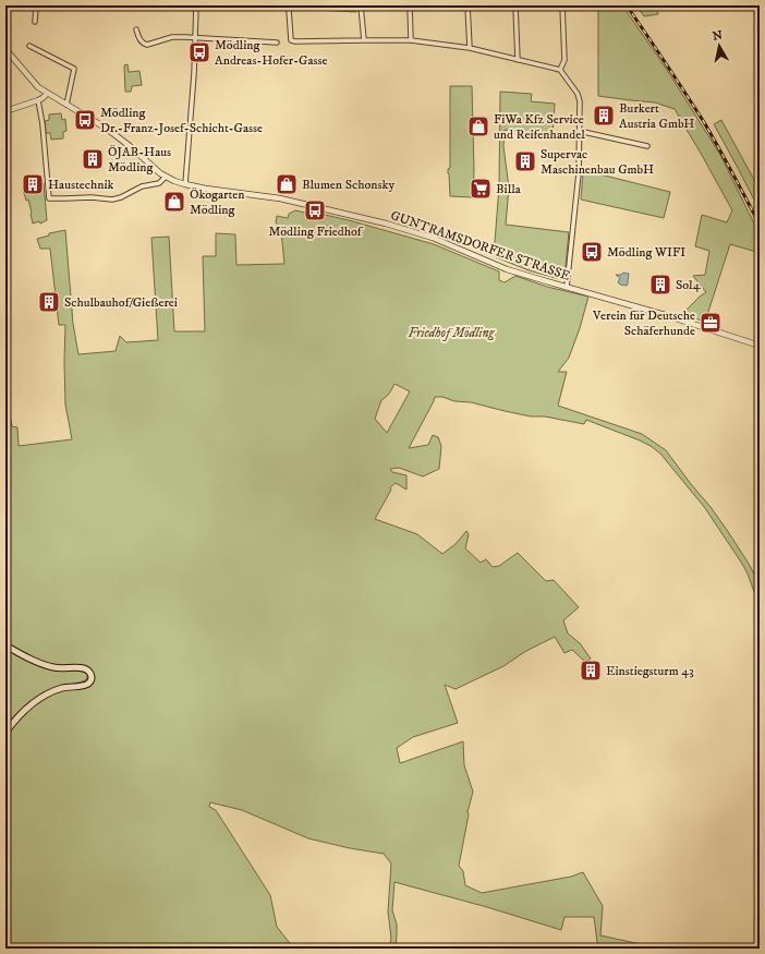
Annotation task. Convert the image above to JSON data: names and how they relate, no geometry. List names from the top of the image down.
{
  "streets": {
    "street": ["GUNTRAMSDORFER STRASSE"]
  },
  "parks": ["Friedhof Mödling"],
  "places": {
    "bus stop": [
      "Mödling Andreas-Hofer-Gasse",
      "Mödling Dr.-Franz-Josef-Schicht-Gasse",
      "Mödling Friedhof",
      "Mödling WIFI"
    ],
    "building": [
      "Burkert Austria GmbH",
      "ÖJAB-Haus Mödling",
      "Supervac Maschinenbau GmbH",
      "Haustechnik",
      "Sol4",
      "Schulbauhof/Gießerei",
      "Einstiegsturm 43"
    ],
    "shop": ["FiWa Kfz Service und Reifenhandel", "Blumen Schonsky", "Ökogarten Mödling"],
    "supermarket": ["Billa"],
    "office": ["Verein für Deutsche Schäferhunde"]
  },
  "north": "top"
}
